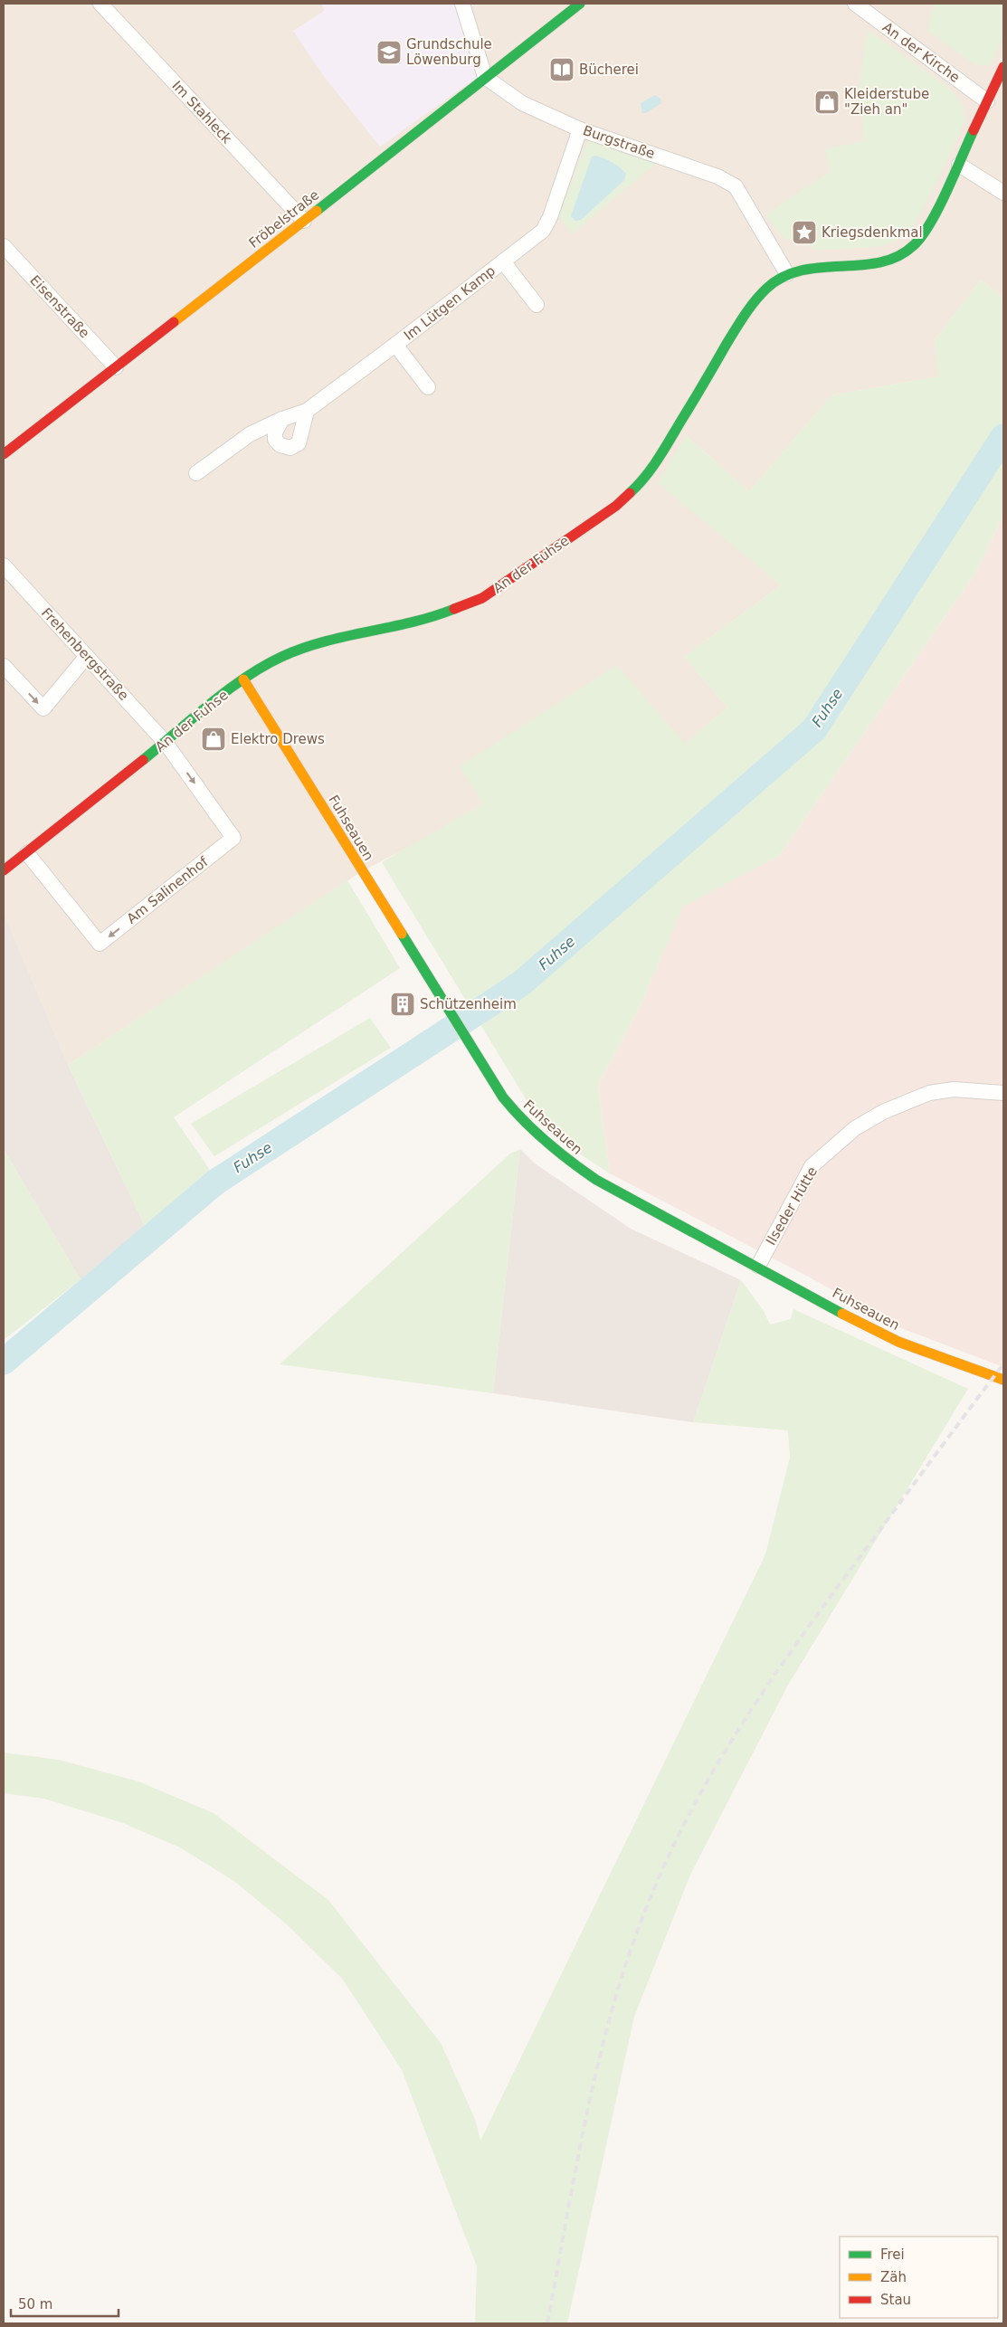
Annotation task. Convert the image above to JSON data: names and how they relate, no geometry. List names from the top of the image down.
{
  "streets": {
    "street": [
      "An der Kirche",
      "Im Stahleck",
      "Burgstraße",
      "Fröbelstraße",
      "Im Lütgen Kamp",
      "Eisenstraße",
      "An der Fuhse",
      "Frehenbergstraße",
      "Fuhseauen",
      "Am Salinenhof",
      "Ilseder Hütte"
    ]
  },
  "crossings": [
    ["An der Kirche", "An der Fuhse"],
    ["Im Stahleck", "Fröbelstraße"],
    ["Burgstraße", "Fröbelstraße"],
    ["Burgstraße", "Im Lütgen Kamp"],
    ["Burgstraße", "An der Fuhse"],
    ["Fröbelstraße", "Eisenstraße"],
    ["An der Fuhse", "Frehenbergstraße"],
    ["An der Fuhse", "Fuhseauen"],
    ["An der Fuhse", "Am Salinenhof"],
    ["Frehenbergstraße", "Am Salinenhof"],
    ["Fuhseauen", "Ilseder Hütte"]
  ],
  "water": ["Fuhse"],
  "places": {
    "school or university": ["Grundschule Löwenburg"],
    "library": ["Bücherei"],
    "shop": ["Kleiderstube \"Zieh an\"", "Elektro Drews"],
    "place": ["Kriegsdenkmal"],
    "building": ["Schützenheim"]
  },
  "legend": ["Frei", "Zäh", "Stau"],
  "scale_bar": "50 m"
}
